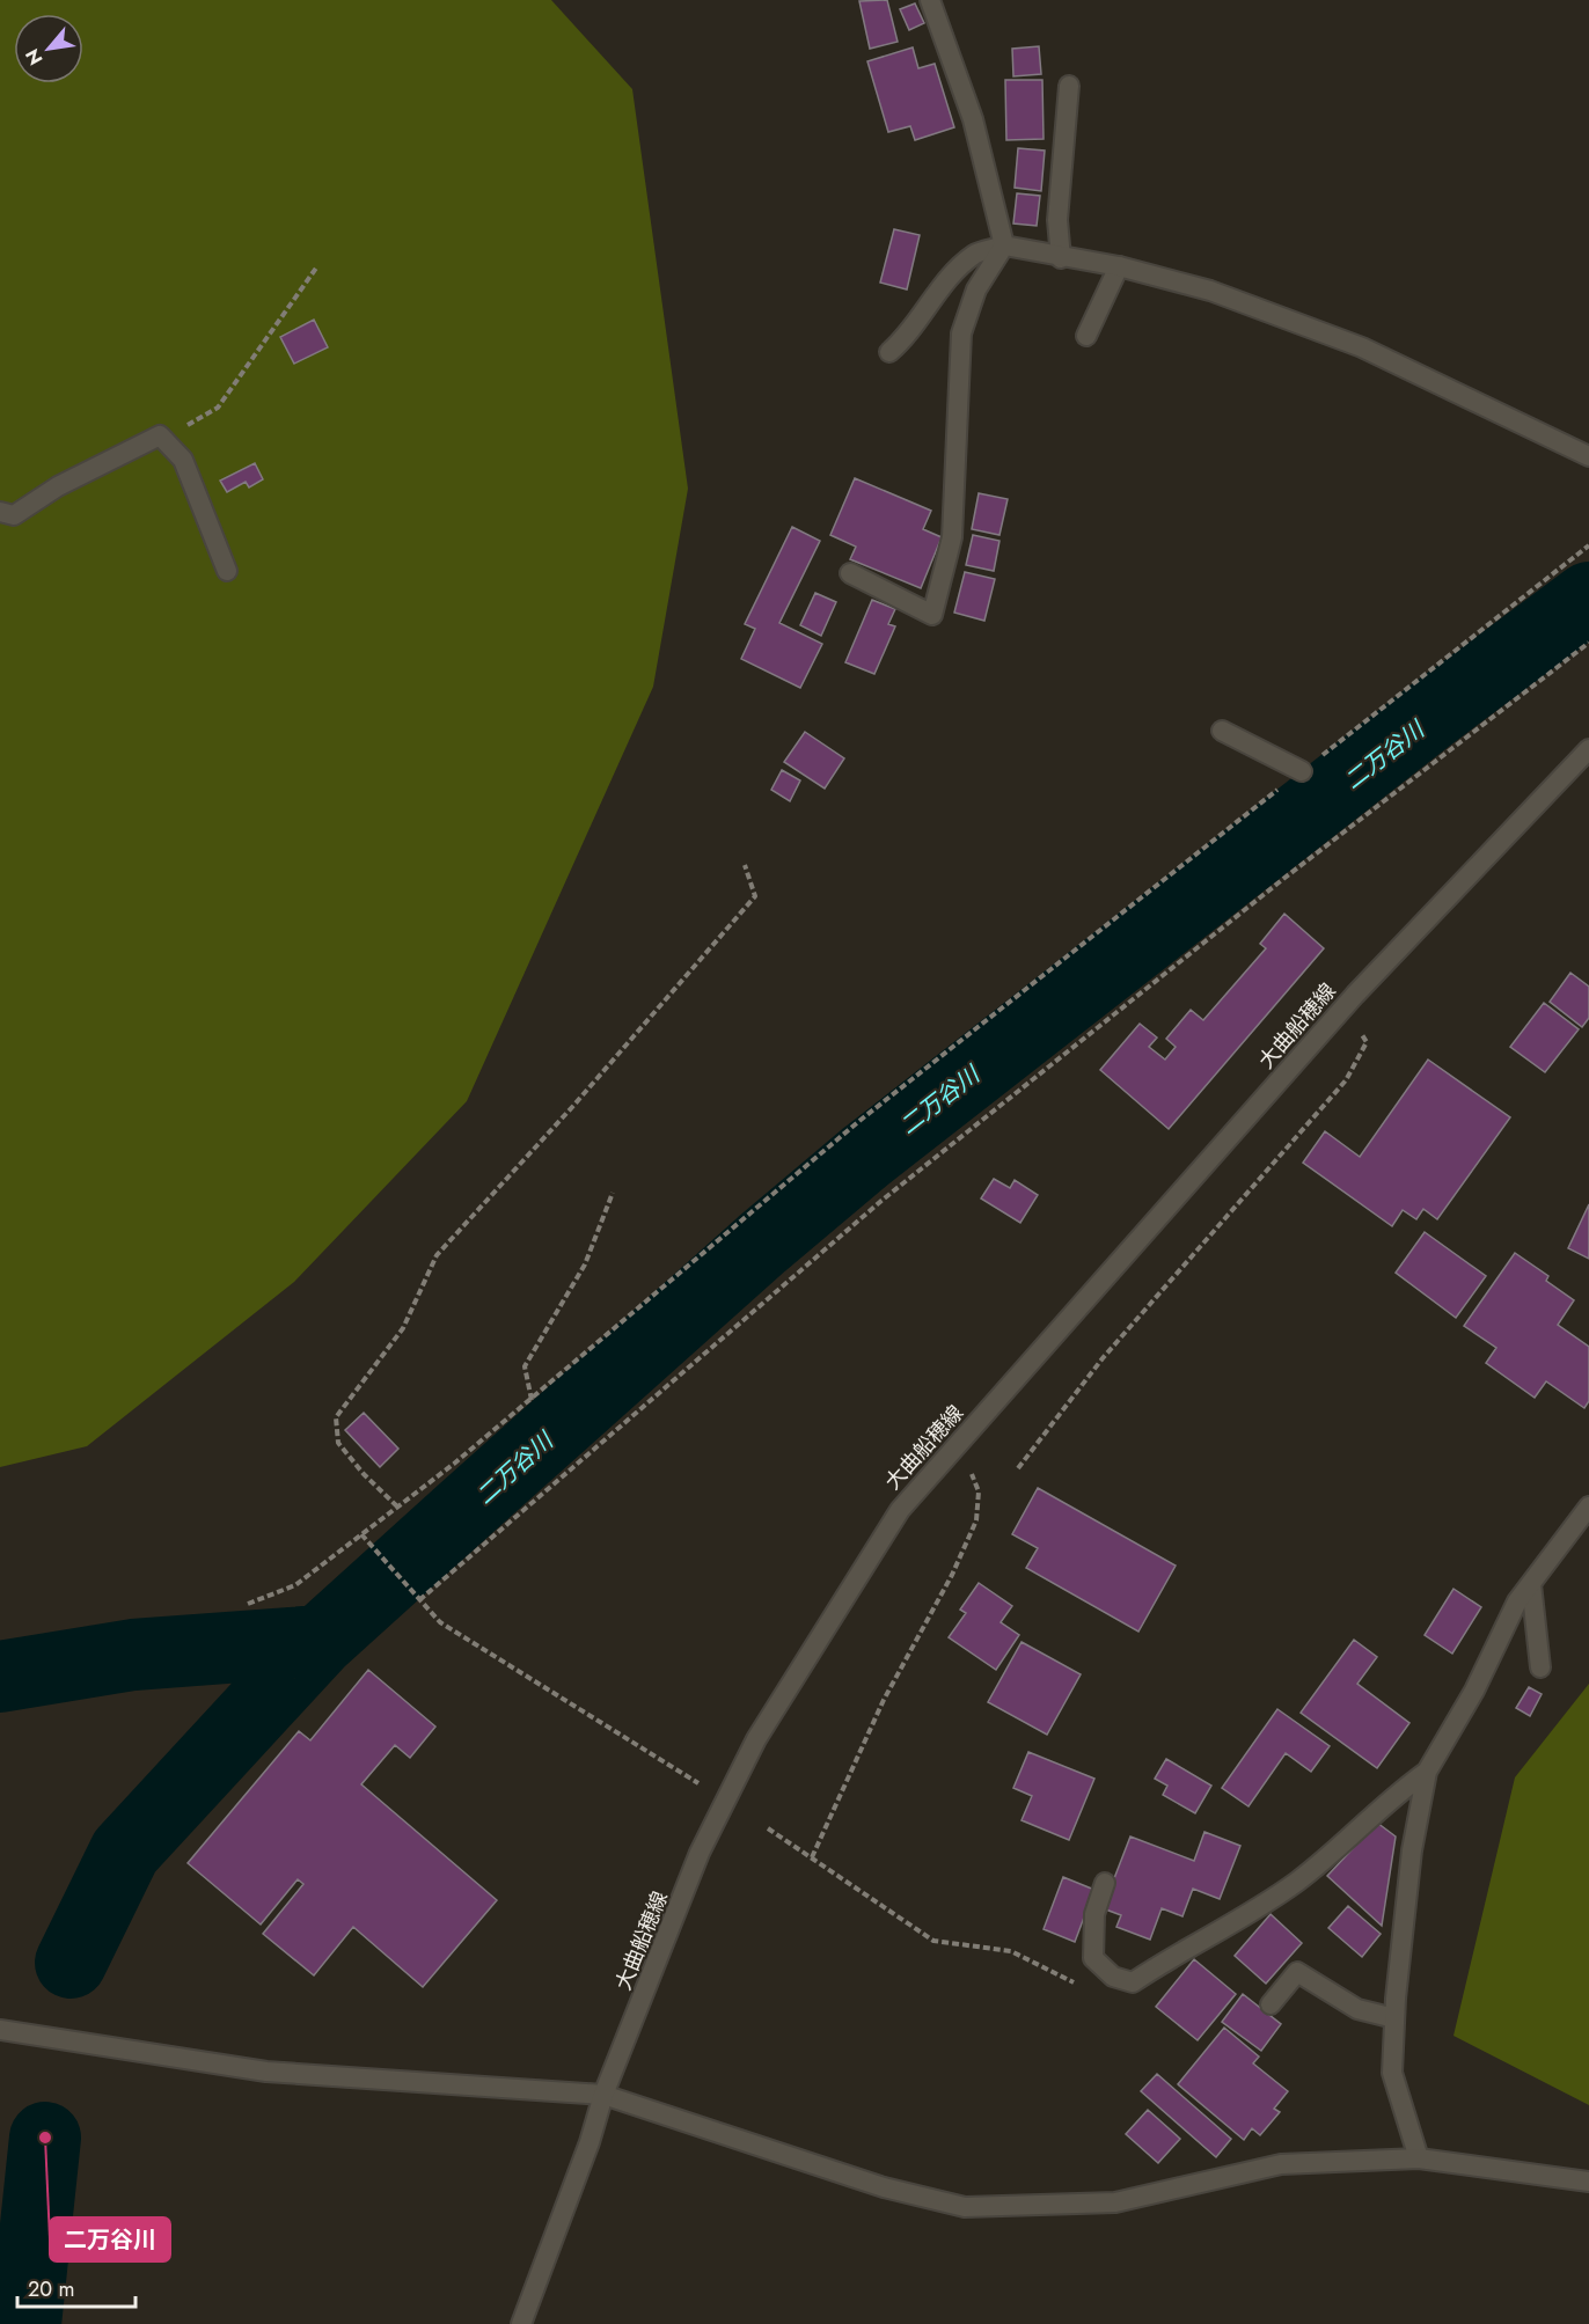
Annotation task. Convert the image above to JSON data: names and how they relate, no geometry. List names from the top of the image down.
{
  "streets": {
    "street": ["大曲船穂線"]
  },
  "water": ["二万谷川"],
  "places": ["二万谷川"],
  "scale_bar": "20 m",
  "north": "bottom left"
}
